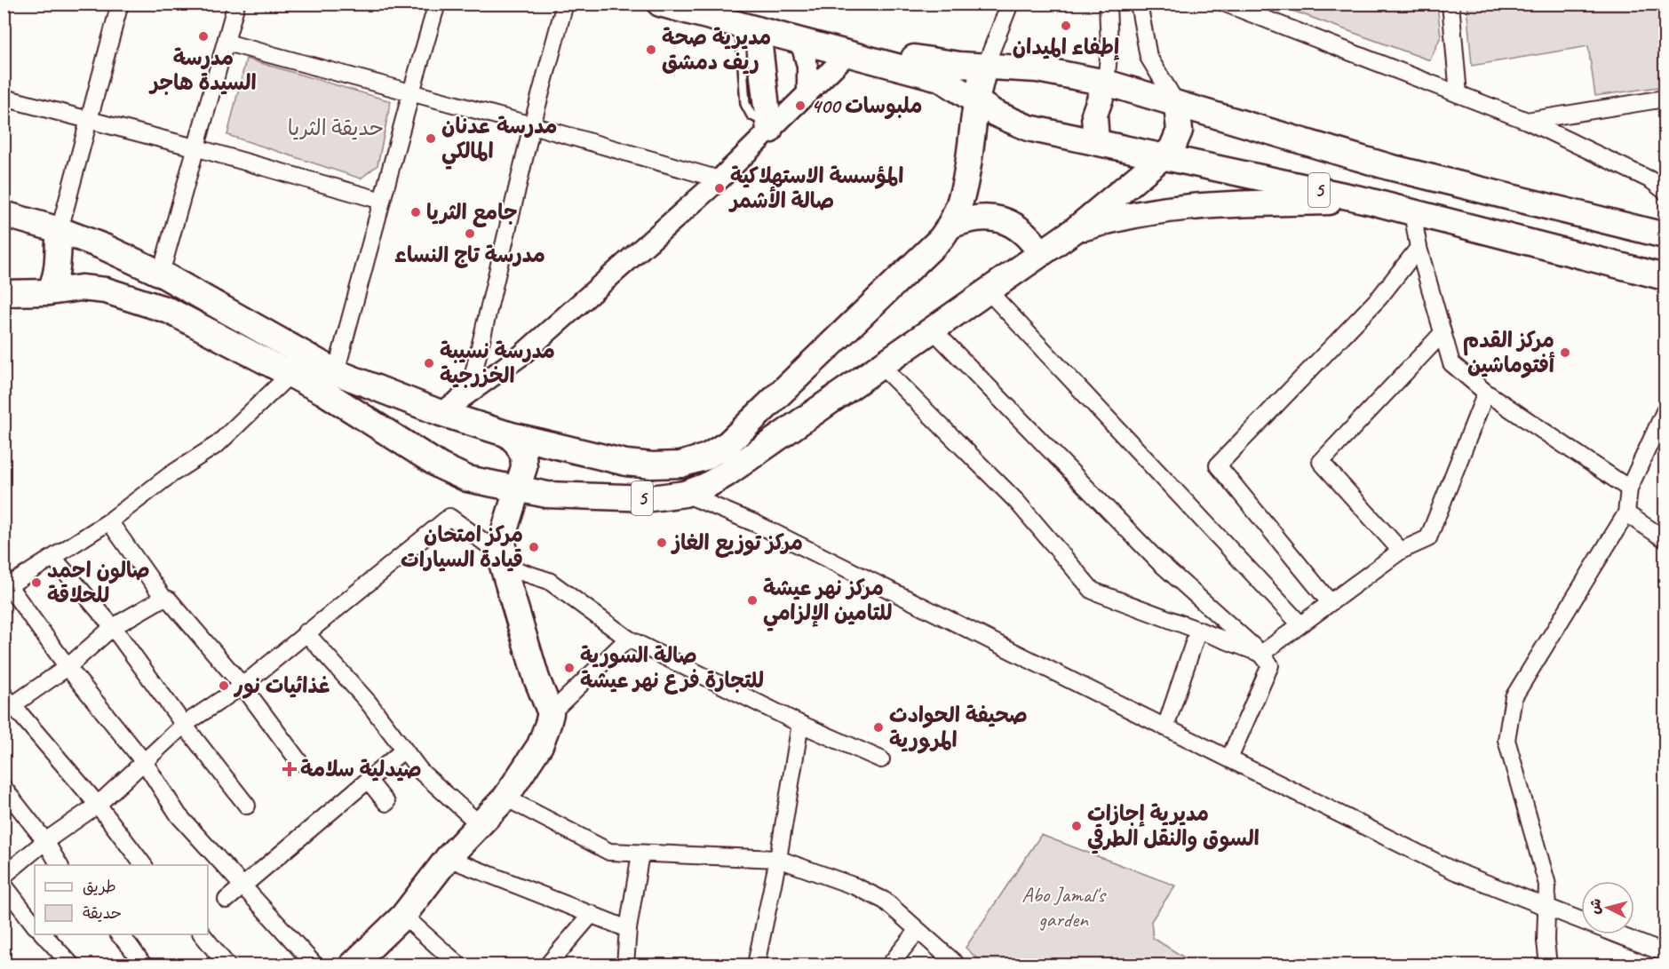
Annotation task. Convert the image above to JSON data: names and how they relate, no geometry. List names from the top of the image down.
{
  "streets": {
    "main road": ["5"]
  },
  "parks": ["حديقة الثريا", "Abo Jamal's garden"],
  "places": {
    "other": [
      "إطفاء الميدان",
      "مدرسة السيدة هاجر",
      "مديرية صحة ريف دمشق",
      "ملبوسات 400",
      "مدرسة عدنان المالكي",
      "المؤسسة الاستهلاكية صالة الأشمر",
      "جامع الثريا",
      "مدرسة تاج النساء",
      "مركز القدم أفتوماشين",
      "مدرسة نسيبة الخزرجية",
      "مركز توزيع الغاز",
      "مركز امتحان قيادة السيارات",
      "صالون احمد للحلاقة",
      "مركز نهر عيشة للتامين الإلزامي",
      "صالة السورية للتجارة فرع نهر عيشة",
      "غذائيات نور",
      "صحيفة الحوادث المرورية",
      "مديرية إجازات السوق والنقل الطرقي"
    ],
    "health": ["صيدلية سلامة"]
  },
  "legend": ["طريق", "حديقة"],
  "north": "left"
}
